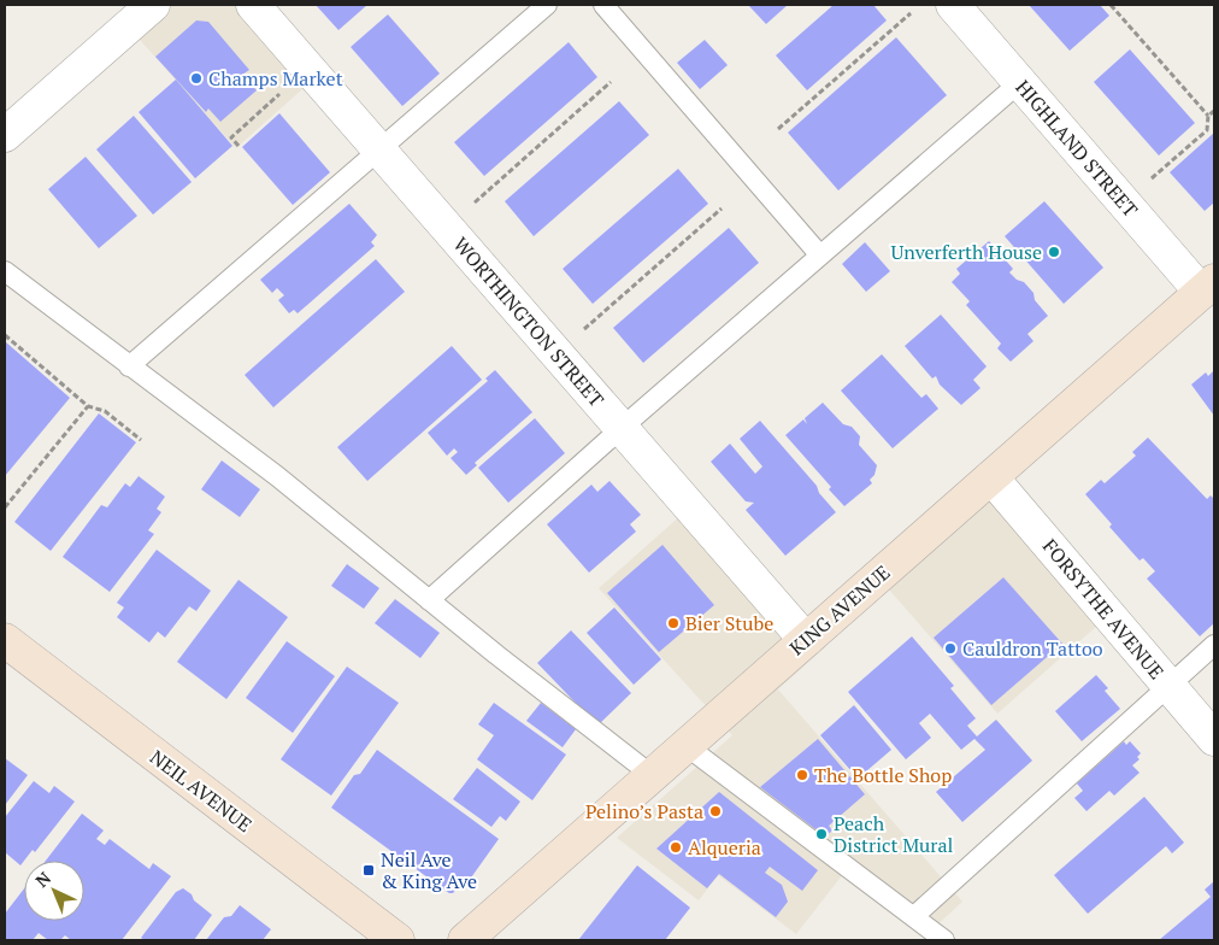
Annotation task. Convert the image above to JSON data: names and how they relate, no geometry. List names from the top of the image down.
{
  "streets": {
    "street": [
      "HIGHLAND STREET",
      "WORTHINGTON STREET",
      "FORSYTHE AVENUE",
      "KING AVENUE",
      "NEIL AVENUE"
    ]
  },
  "crossings": [
    ["HIGHLAND STREET", "KING AVENUE"],
    ["WORTHINGTON STREET", "KING AVENUE"],
    ["FORSYTHE AVENUE", "KING AVENUE"]
  ],
  "places": {
    "other": [
      "Champs Market",
      "Unverferth House",
      "Bier Stube",
      "Cauldron Tattoo",
      "The Bottle Shop",
      "Pelino’s Pasta",
      "Peach District Mural",
      "Alqueria"
    ],
    "transit": ["Neil Ave & King Ave"]
  },
  "north": "top left"
}
